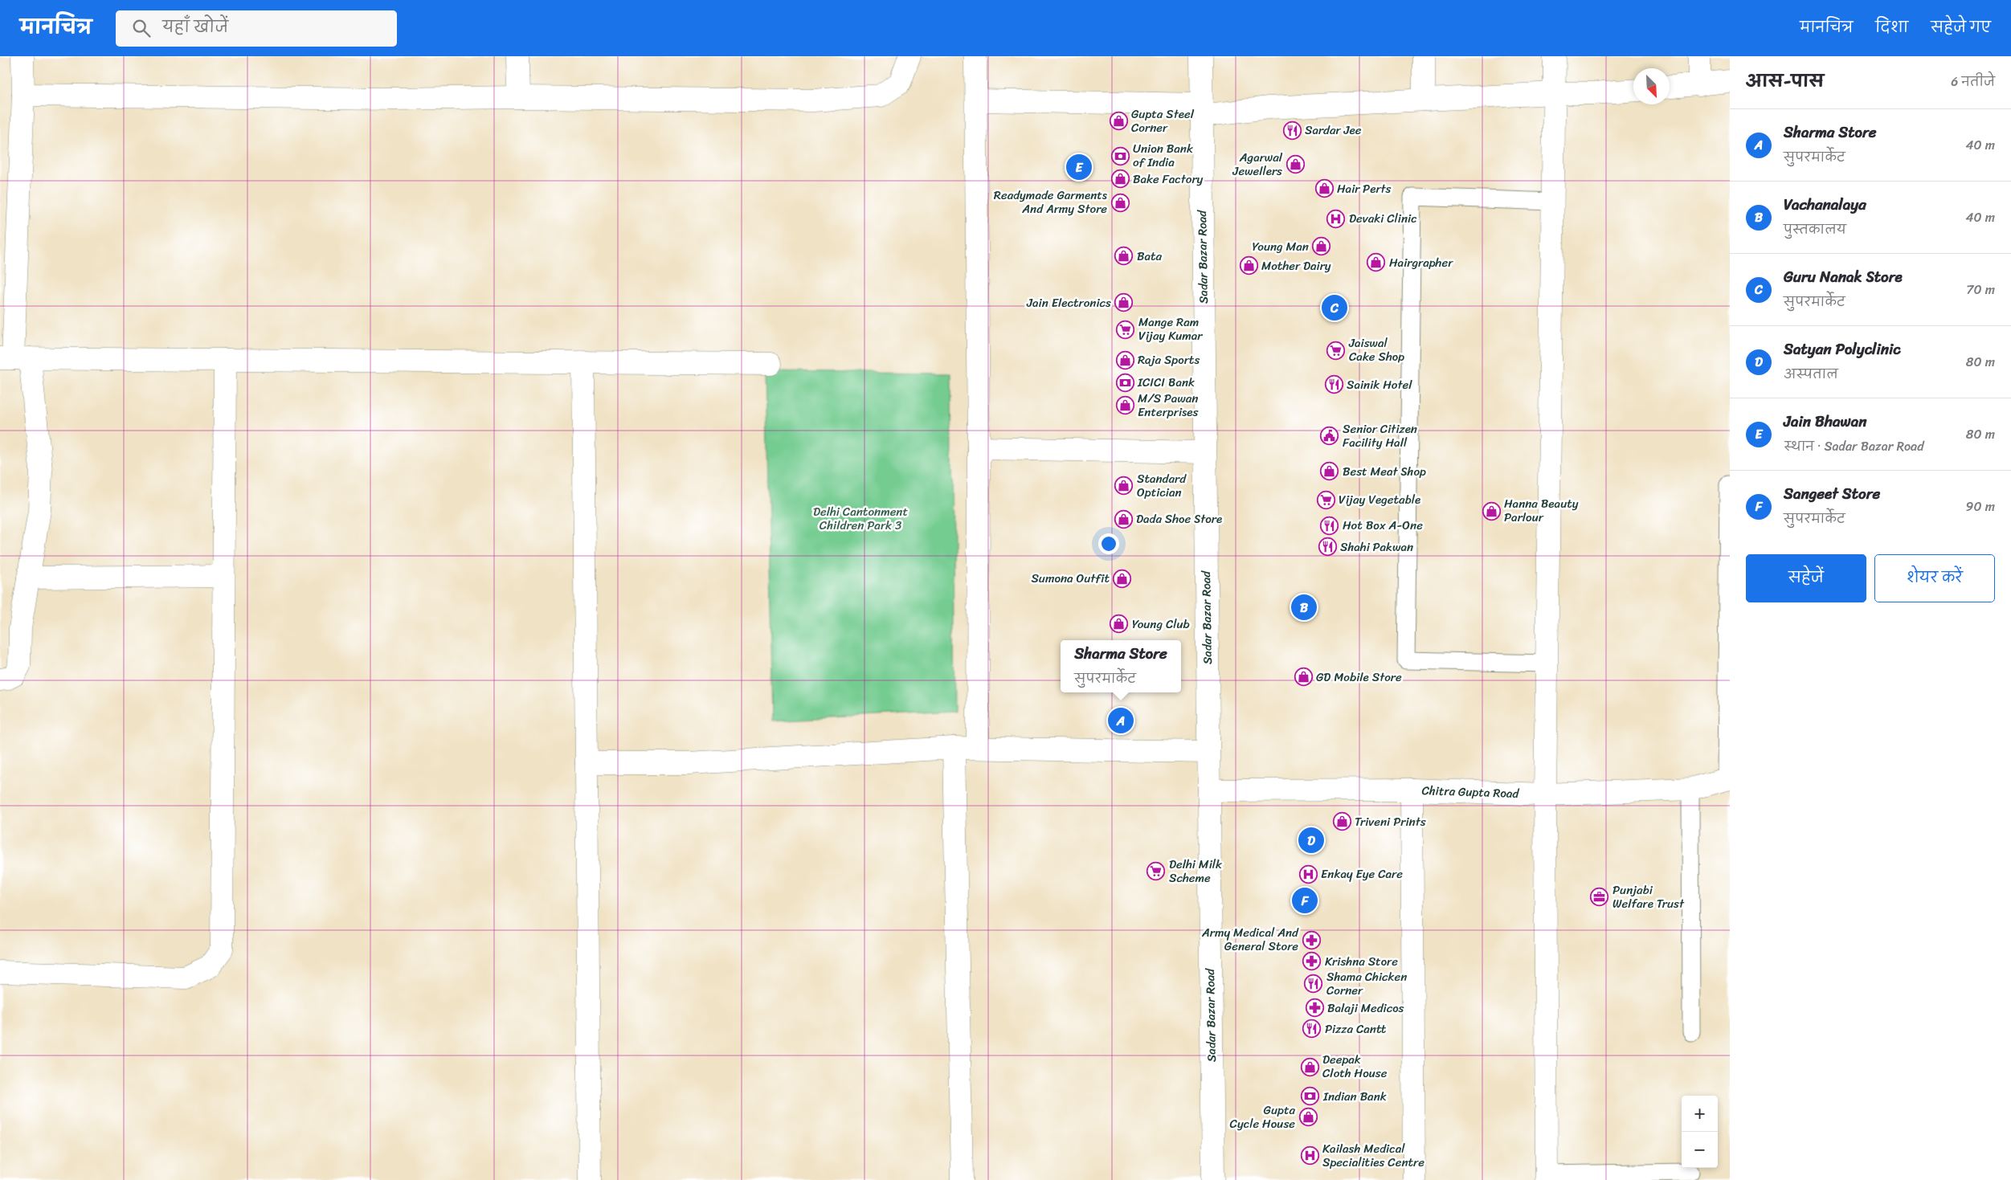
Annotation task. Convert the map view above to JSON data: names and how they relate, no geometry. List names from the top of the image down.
{
  "streets": {
    "street": ["Sadar Bazar Road", "Chitra Gupta Road"]
  },
  "crossings": [
    ["Sadar Bazar Road", "Chitra Gupta Road"]
  ],
  "parks": ["Delhi Cantonment Children Park 3"],
  "places": {
    "shop": [
      "Gupta Steel Corner",
      "Agarwal Jewellers",
      "Bake Factory",
      "Hair Perts",
      "Readymade Garments And Army Store",
      "Young Man",
      "Bata",
      "Hairgrapher",
      "Mother Dairy",
      "Jain Electronics",
      "Raja Sports",
      "M/S Pawan Enterprises",
      "Best Meat Shop",
      "Standard Optician",
      "Hanna Beauty Parlour",
      "Dada Shoe Store",
      "Sumona Outfit",
      "Young Club",
      "GD Mobile Store",
      "Triveni Prints",
      "Deepak Cloth House",
      "Gupta Cycle House"
    ],
    "restaurant": [
      "Sardar Jee",
      "Sainik Hotel",
      "Hot Box A-One",
      "Shahi Pakwan",
      "Shama Chicken Corner",
      "Pizza Cantt"
    ],
    "bank": ["Union Bank of India", "ICICI Bank", "Indian Bank"],
    "hospital": ["Devaki Clinic", "Enkay Eye Care", "Kailash Medical Specialities Centre"],
    "supermarket": [
      "Mange Ram Vijay Kumar",
      "Jaiswal Cake Shop",
      "Vijay Vegetable",
      "Delhi Milk Scheme"
    ],
    "public building": ["Senior Citizen Facility Hall"],
    "office": ["Punjabi Welfare Trust"],
    "pharmacy": ["Army Medical And General Store", "Krishna Store", "Balaji Medicos"]
  },
  "north": "bottom right",
  "page": {
    "header": "मानचित्र",
    "search": "यहाँ खोजें",
    "nav": ["मानचित्र", "दिशा", "सहेजे गए"],
    "heading": ["आस-पास", "6 नतीजे"],
    "list": [
      {
        "mark": "A",
        "name": "Sharma Store",
        "note": "सुपरमार्केट",
        "value": "40 m"
      },
      {
        "mark": "B",
        "name": "Vachanalaya",
        "note": "पुस्तकालय",
        "value": "40 m"
      },
      {
        "mark": "C",
        "name": "Guru Nanak Store",
        "note": "सुपरमार्केट",
        "value": "70 m"
      },
      {
        "mark": "D",
        "name": "Satyan Polyclinic",
        "note": "अस्पताल",
        "value": "80 m"
      },
      {
        "mark": "E",
        "name": "Jain Bhawan",
        "note": "स्थान · Sadar Bazar Road",
        "value": "80 m"
      },
      {
        "mark": "F",
        "name": "Sangeet Store",
        "note": "सुपरमार्केट",
        "value": "90 m"
      }
    ],
    "pins": [
      "E",
      "C",
      "B",
      "A",
      "D",
      "F"
    ],
    "buttons": ["सहेजें", "शेयर करें"],
    "popup": ["Sharma Store", "सुपरमार्केट"],
    "map_buttons": ["+", "−"]
  }
}
